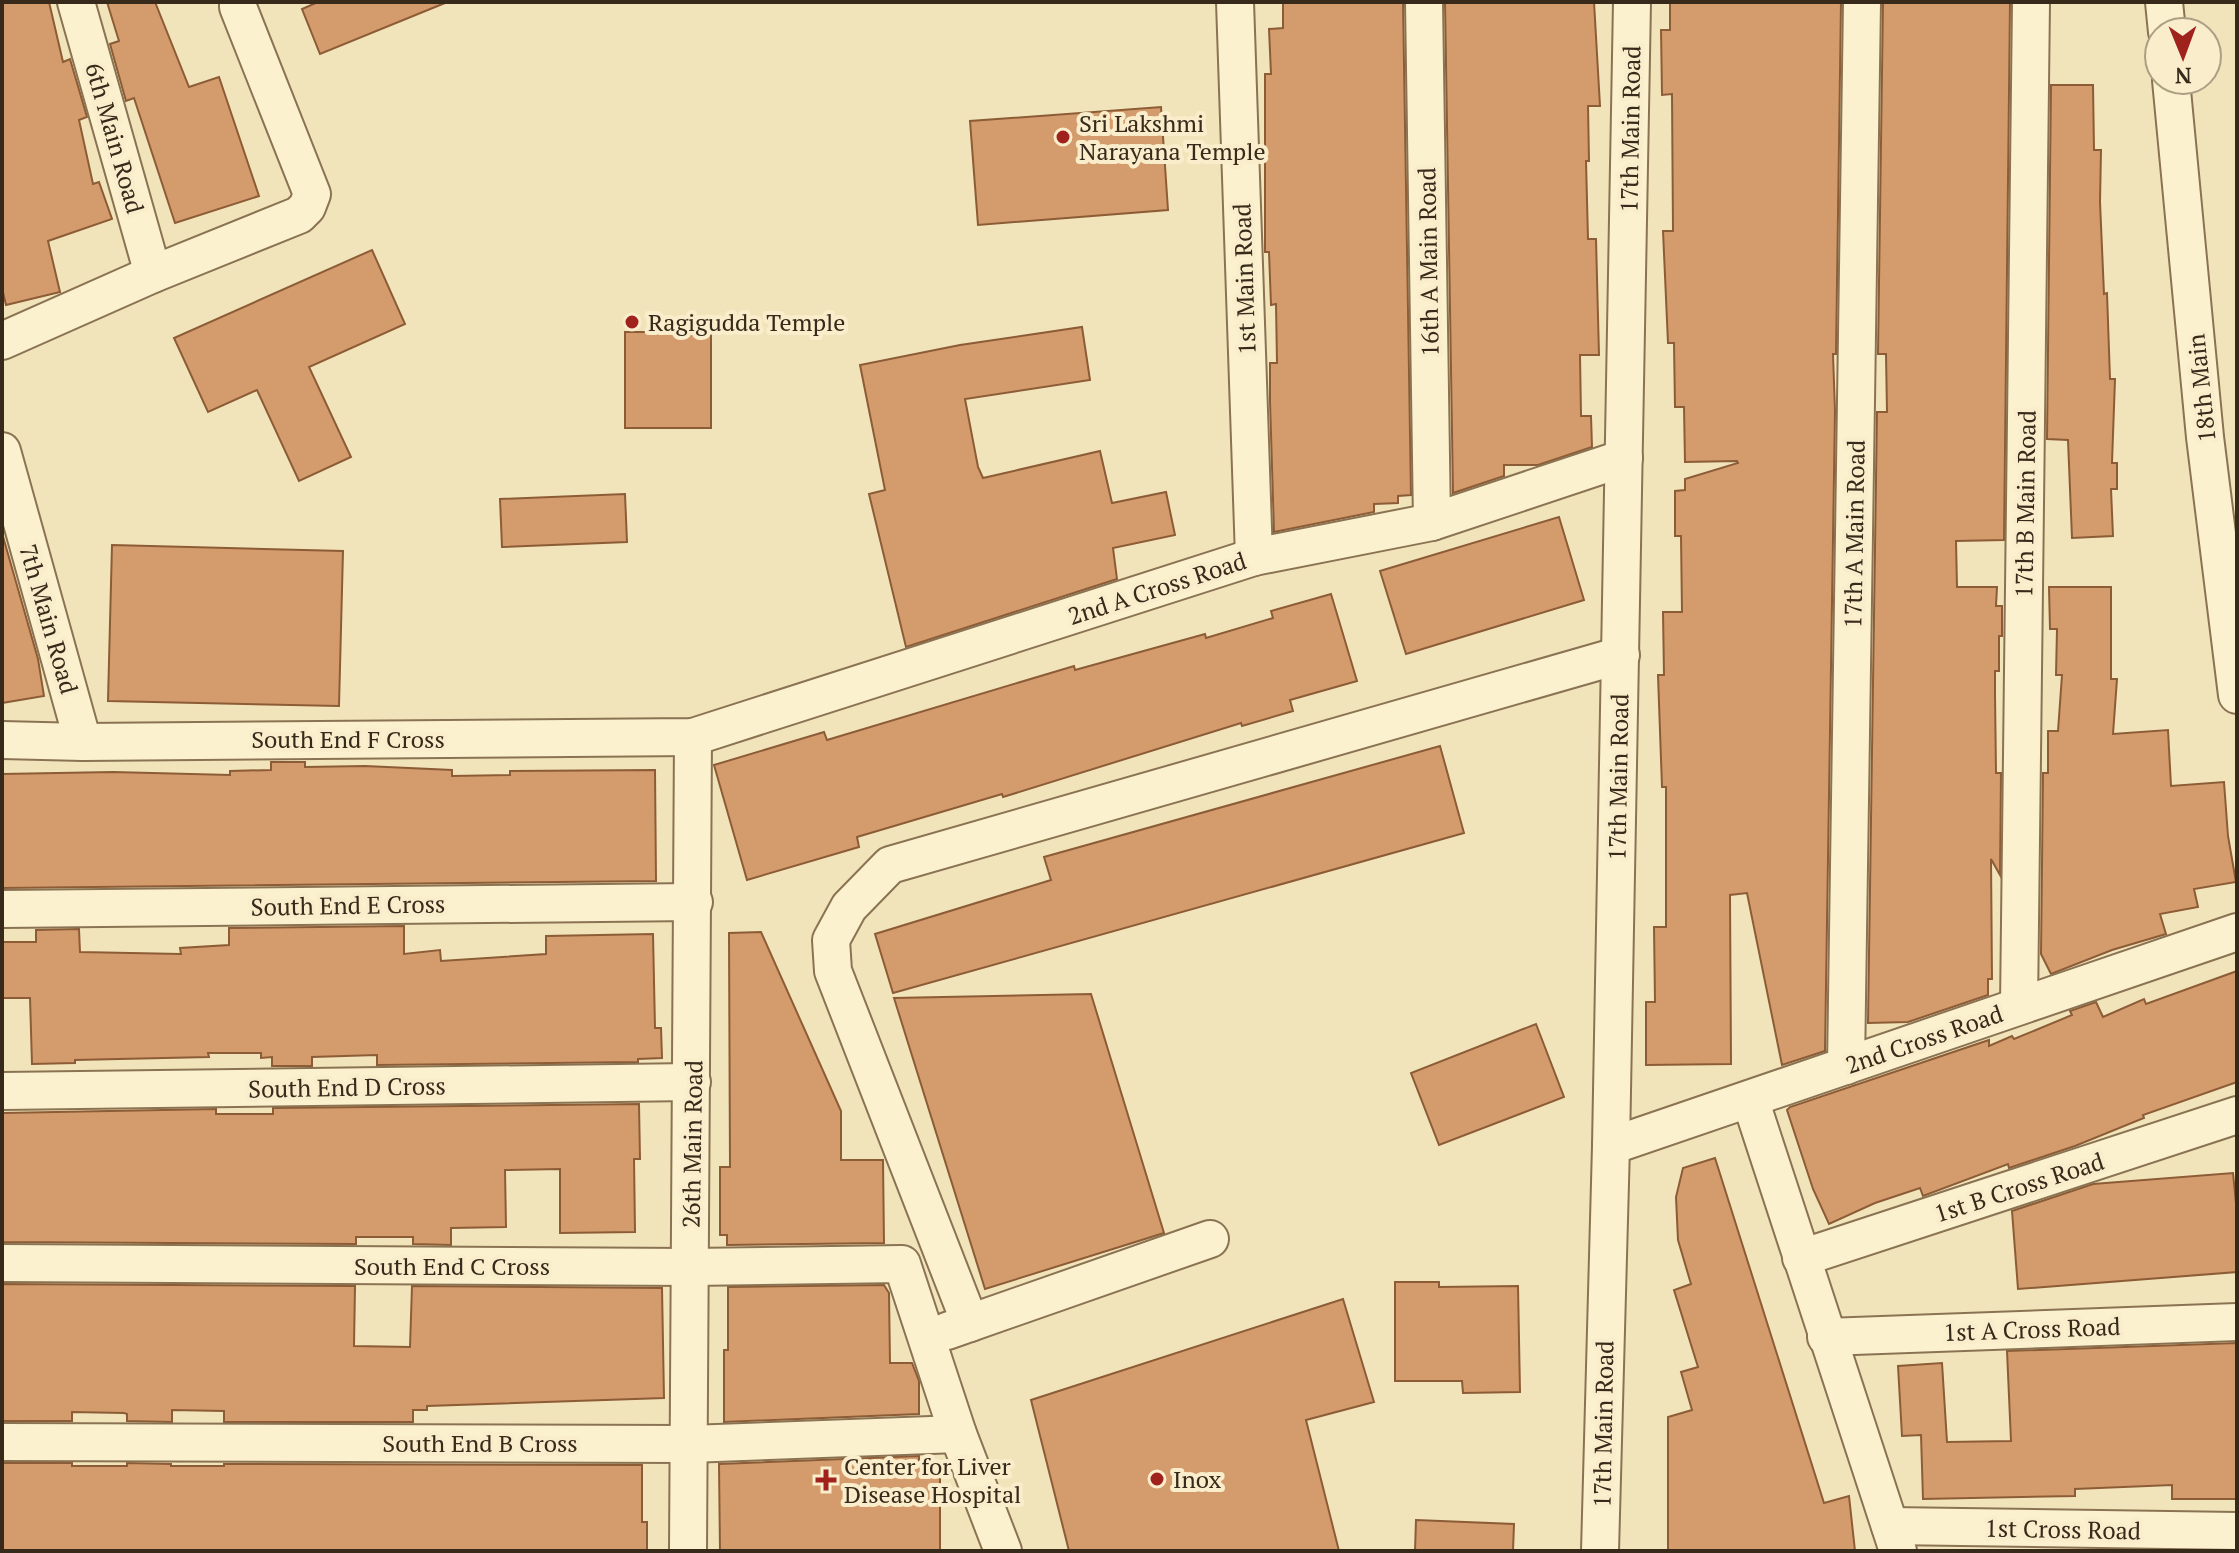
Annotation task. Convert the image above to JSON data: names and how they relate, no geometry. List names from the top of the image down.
{
  "streets": {
    "street": [
      "17th Main Road",
      "6th Main Road",
      "16th A Main Road",
      "1st Main Road",
      "18th Main",
      "17th B Main Road",
      "17th A Main Road",
      "2nd A Cross Road",
      "7th Main Road",
      "South End F Cross",
      "South End E Cross",
      "2nd Cross Road",
      "South End D Cross",
      "26th Main Road",
      "1st B Cross Road",
      "South End C Cross",
      "1st A Cross Road",
      "South End B Cross",
      "1st Cross Road"
    ]
  },
  "crossings": [
    ["17th Main Road", "2nd A Cross Road"],
    ["17th Main Road", "2nd Cross Road"],
    ["16th A Main Road", "2nd A Cross Road"],
    ["1st Main Road", "2nd A Cross Road"],
    ["17th B Main Road", "2nd Cross Road"],
    ["17th A Main Road", "2nd Cross Road"],
    ["2nd A Cross Road", "South End F Cross"],
    ["2nd A Cross Road", "26th Main Road"],
    ["7th Main Road", "South End F Cross"],
    ["South End F Cross", "26th Main Road"],
    ["South End E Cross", "26th Main Road"],
    ["South End D Cross", "26th Main Road"],
    ["26th Main Road", "South End C Cross"],
    ["26th Main Road", "South End B Cross"]
  ],
  "places": {
    "other": ["Sri Lakshmi Narayana Temple", "Ragigudda Temple", "Inox"],
    "health": ["Center for Liver Disease Hospital"]
  },
  "north": "bottom"
}
